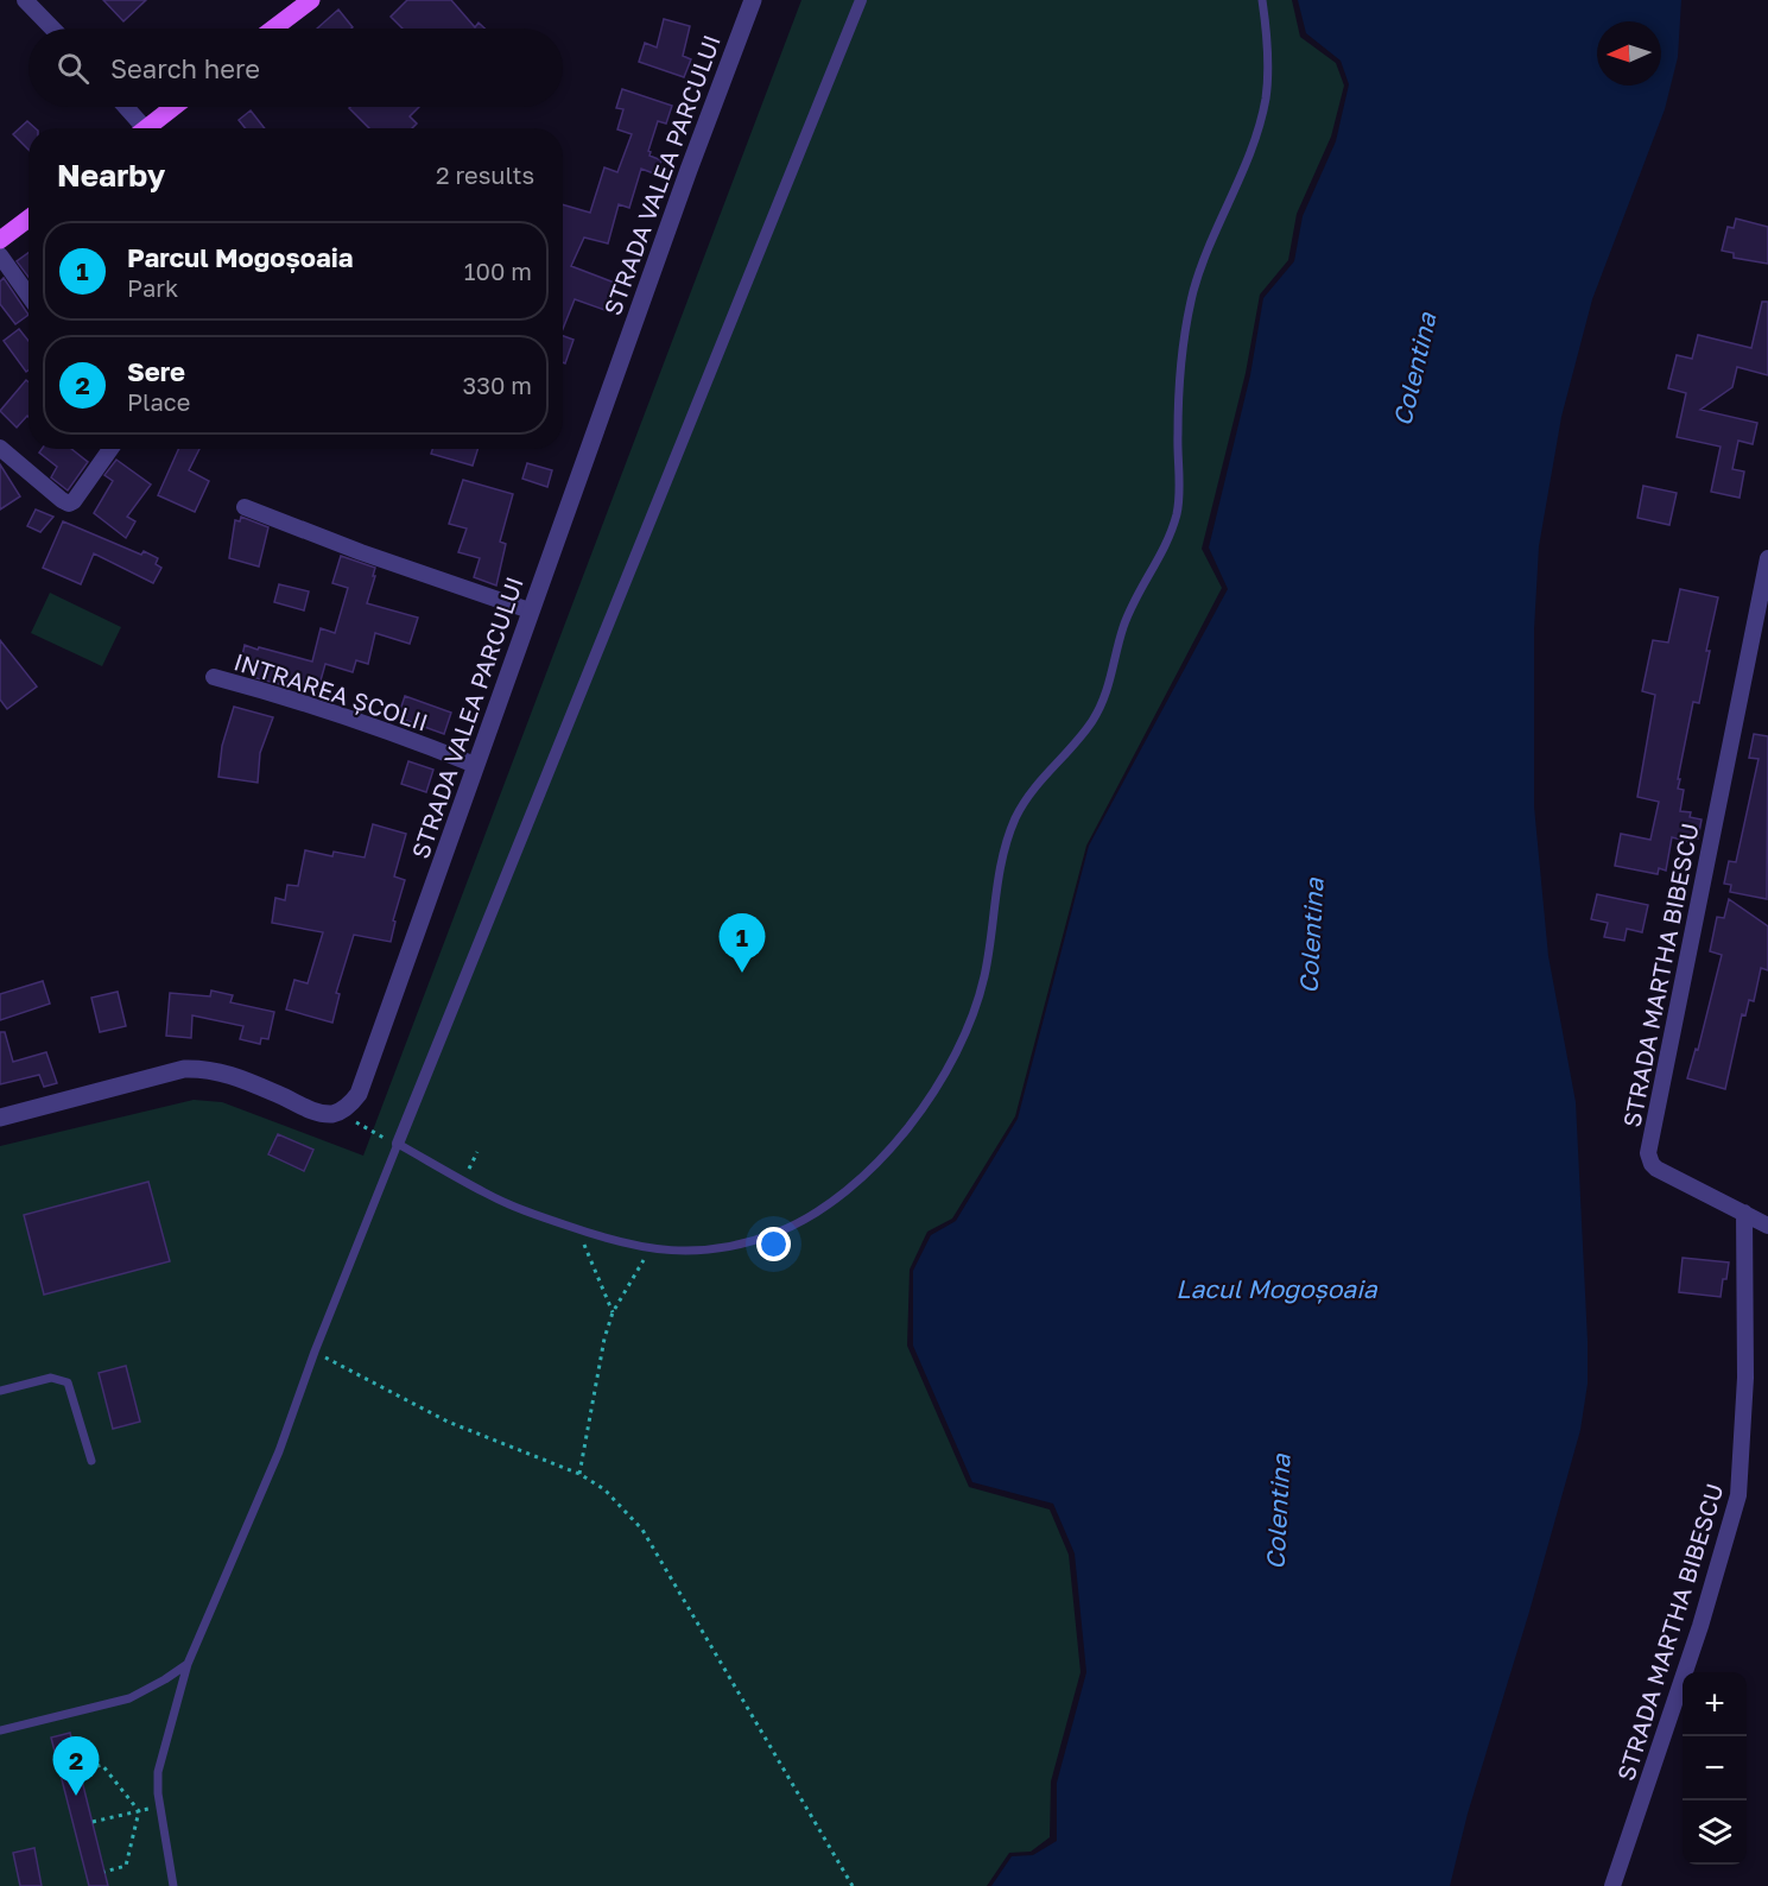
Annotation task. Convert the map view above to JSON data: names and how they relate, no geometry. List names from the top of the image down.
{
  "streets": {
    "street": ["STRADA VALEA PARCULUI", "INTRAREA ȘCOLII", "STRADA MARTHA BIBESCU"]
  },
  "crossings": [
    ["STRADA VALEA PARCULUI", "INTRAREA ȘCOLII"]
  ],
  "water": ["Colentina", "Lacul Mogoșoaia"],
  "north": "left",
  "page": {
    "search": "Search here",
    "heading": ["Nearby", "2 results"],
    "list": [
      {
        "mark": "1",
        "name": "Parcul Mogoșoaia",
        "note": "Park",
        "value": "100 m"
      },
      {
        "mark": "2",
        "name": "Sere",
        "note": "Place",
        "value": "330 m"
      }
    ],
    "pins": ["1", "2"],
    "map_buttons": ["+", "−"]
  }
}
